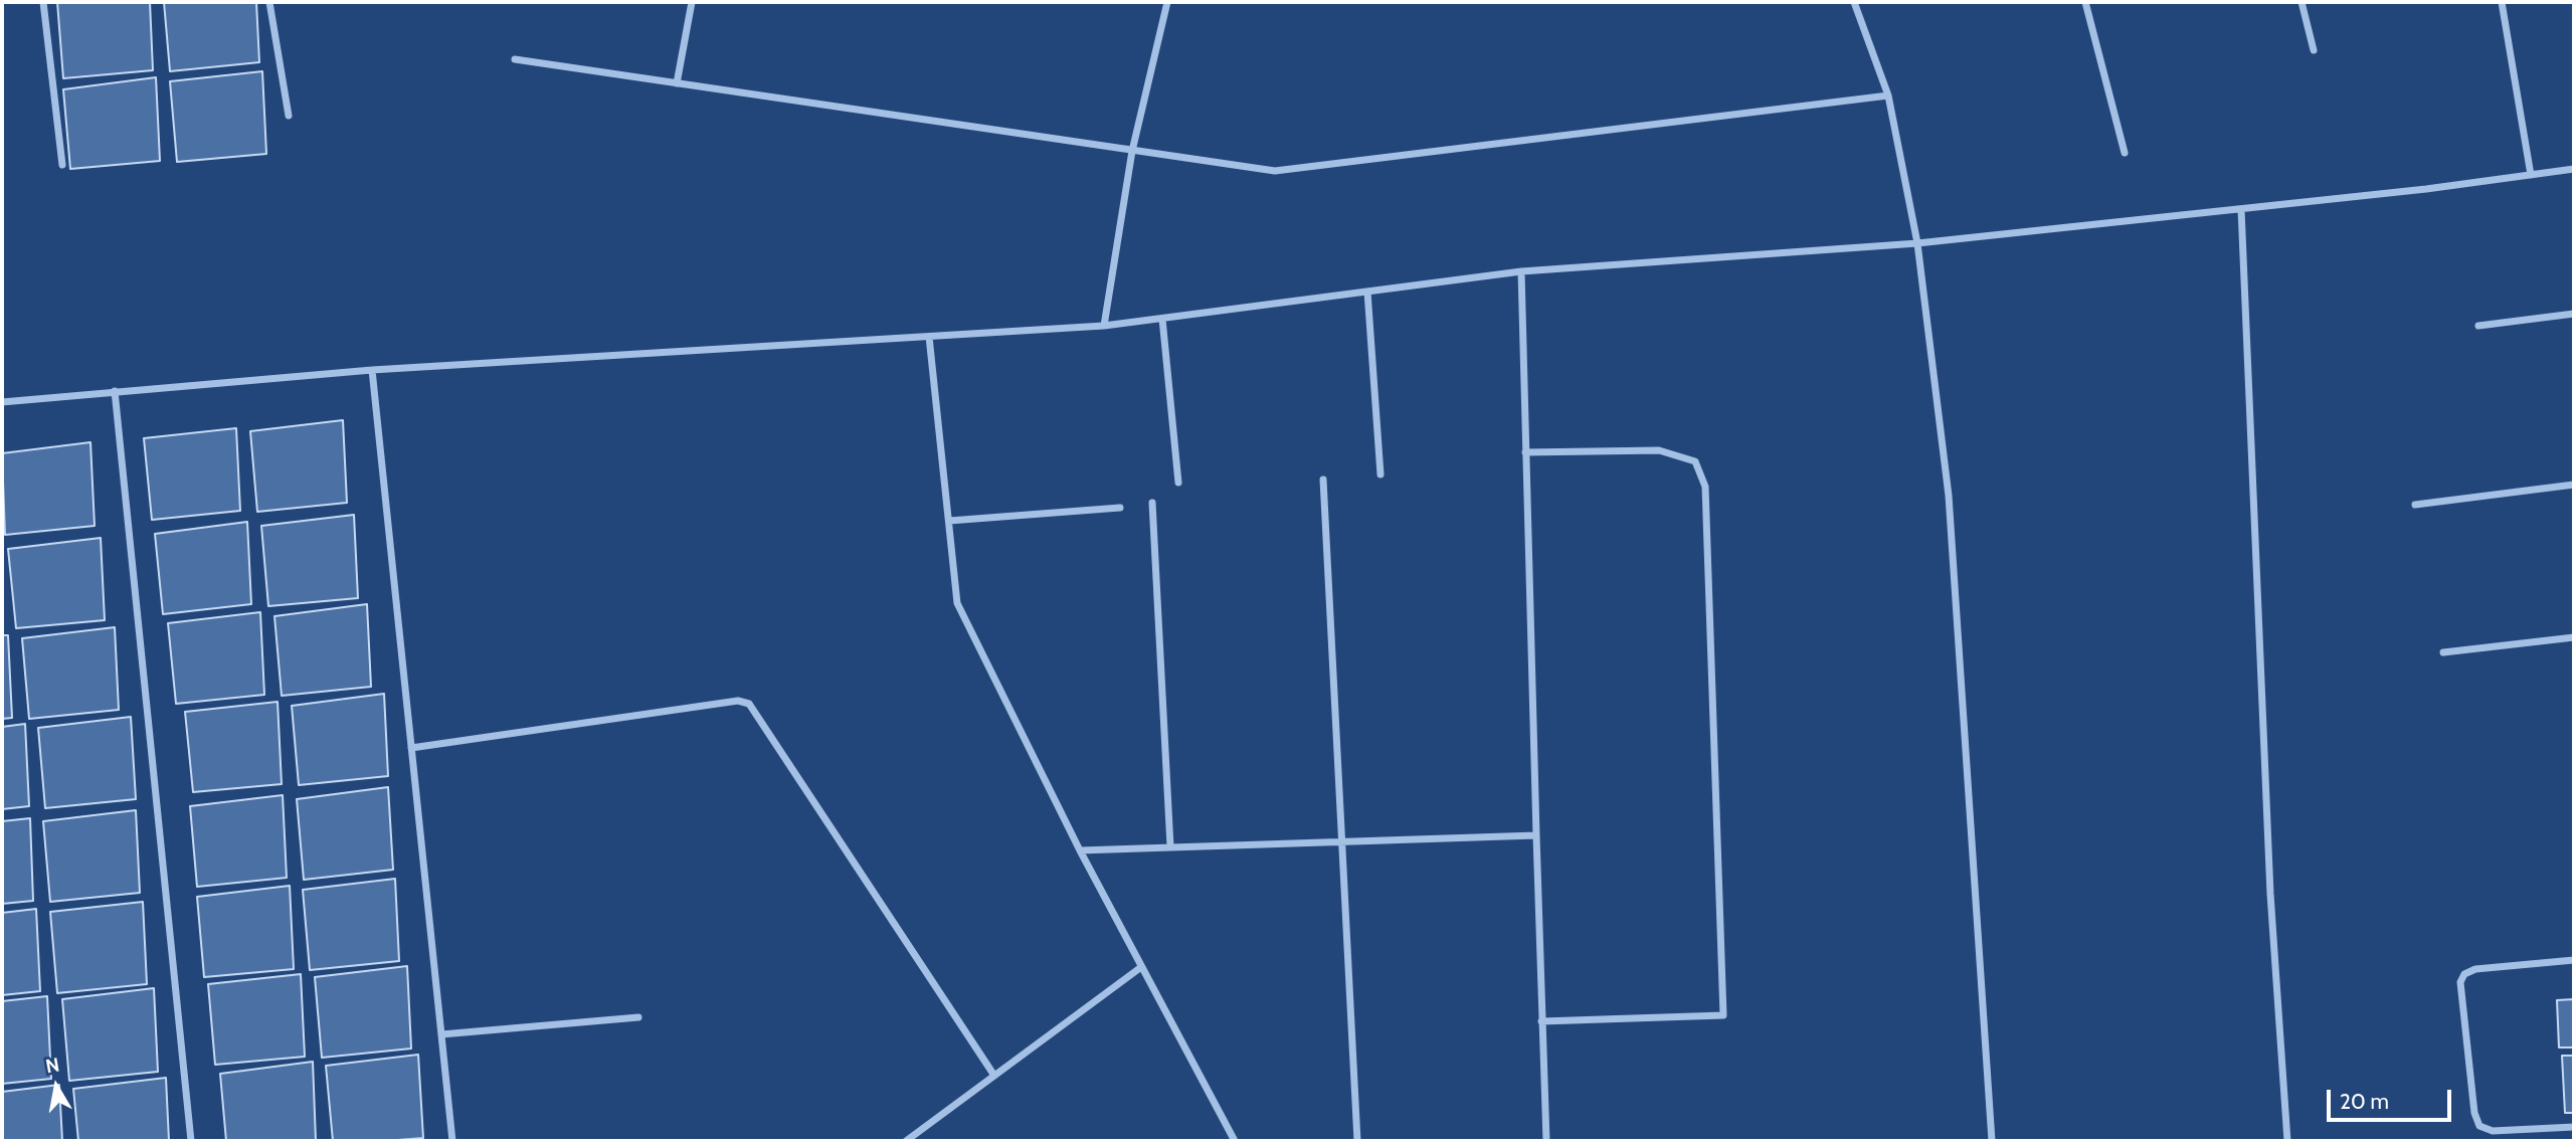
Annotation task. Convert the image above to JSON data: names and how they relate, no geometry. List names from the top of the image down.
{
  "scale_bar": "20 m",
  "north": "top"
}
